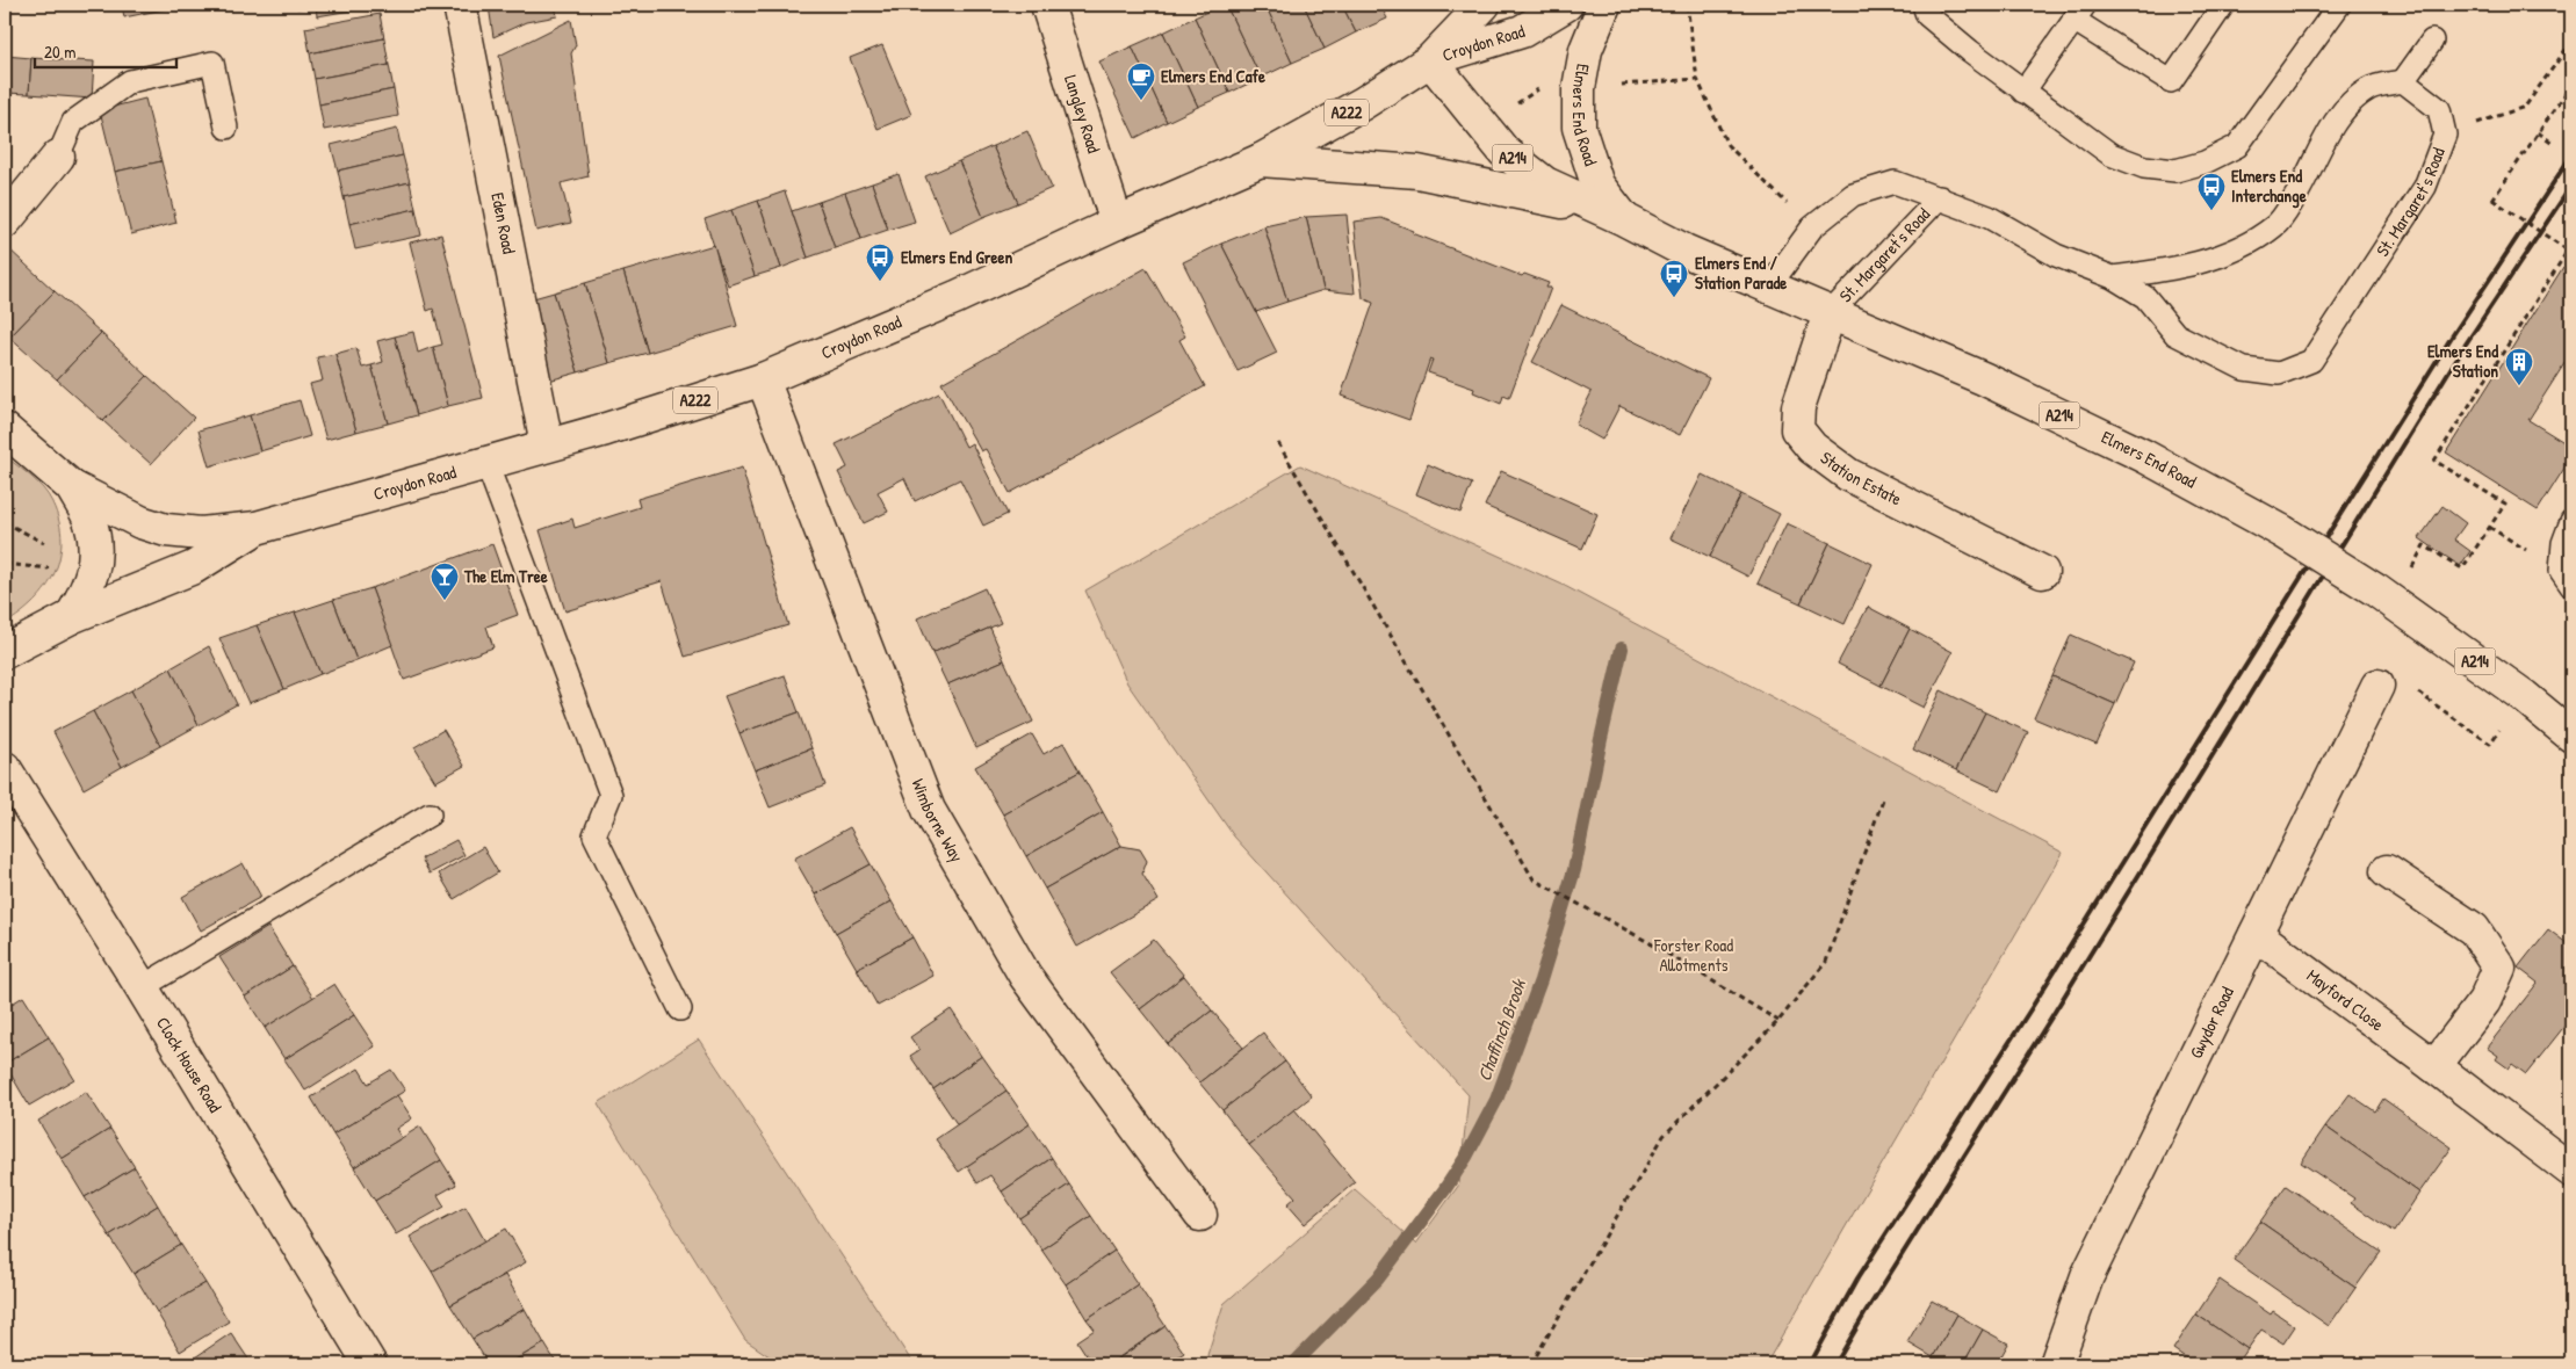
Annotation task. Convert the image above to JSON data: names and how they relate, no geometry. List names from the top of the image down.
{
  "streets": {
    "main road": [
      "Croydon Road",
      "A222",
      "Langley Road",
      "Elmers End Road",
      "A214",
      "Eden Road",
      "Station Estate",
      "Wimborne Way",
      "Mayford Close",
      "Gwydor Road",
      "Clock House Road"
    ],
    "lane": ["St. Margaret's Road"]
  },
  "crossings": [
    ["Croydon Road", "Langley Road"],
    ["Croydon Road", "Elmers End Road"],
    ["Croydon Road", "Eden Road"],
    ["Croydon Road", "Wimborne Way"],
    ["Elmers End Road", "St. Margaret's Road"],
    ["Elmers End Road", "Station Estate"],
    ["St. Margaret's Road", "Station Estate"],
    ["Mayford Close", "Gwydor Road"]
  ],
  "water": ["Chaffinch Brook"],
  "parks": ["Forster Road Allotments"],
  "places": {
    "cafe": ["Elmers End Cafe"],
    "bus stop": ["Elmers End Interchange", "Elmers End Green", "Elmers End / Station Parade"],
    "building": ["Elmers End Station"],
    "bar": ["The Elm Tree"]
  },
  "scale_bar": "20 m"
}
